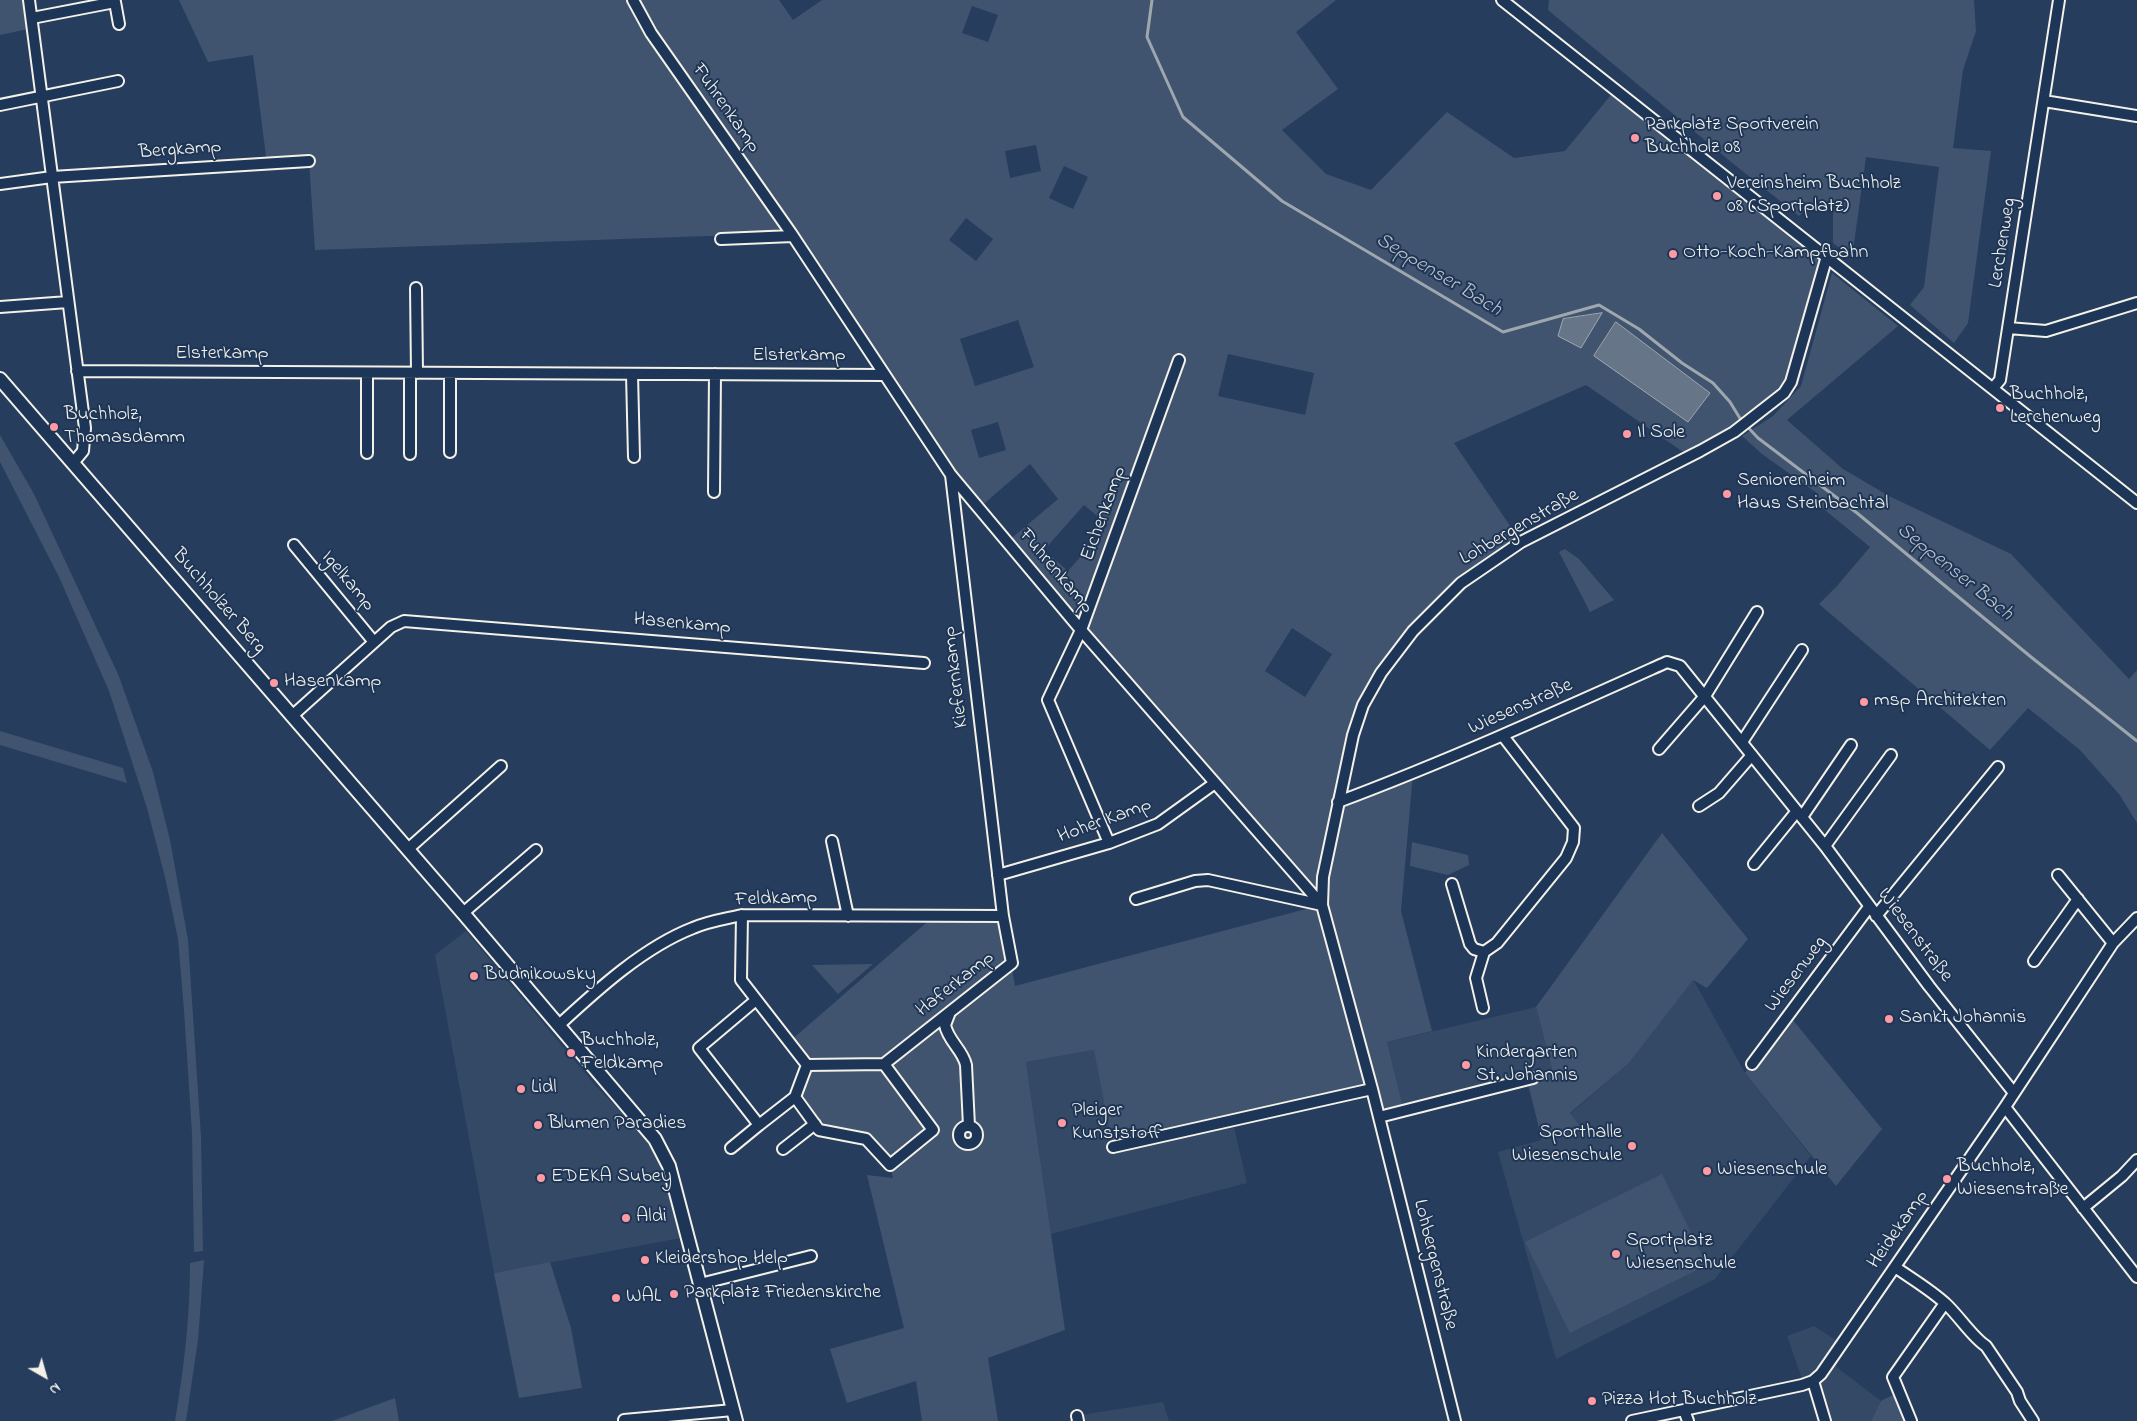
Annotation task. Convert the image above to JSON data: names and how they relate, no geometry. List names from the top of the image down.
{
  "streets": {
    "main road": ["Buchholzer Berg"],
    "street": [
      "Fuhrenkamp",
      "Bergkamp",
      "Lerchenweg",
      "Elsterkamp",
      "Eichenkamp",
      "Lohbergenstraße",
      "Igelkamp",
      "Hasenkamp",
      "Kiefernkamp",
      "Wiesenstraße",
      "Hoher Kamp",
      "Feldkamp",
      "Wiesenweg",
      "Haferkamp",
      "Heidekamp"
    ]
  },
  "crossings": [
    ["Fuhrenkamp", "Elsterkamp"],
    ["Fuhrenkamp", "Eichenkamp"],
    ["Fuhrenkamp", "Lohbergenstraße"],
    ["Fuhrenkamp", "Kiefernkamp"],
    ["Fuhrenkamp", "Hoher Kamp"],
    ["Eichenkamp", "Hoher Kamp"],
    ["Lohbergenstraße", "Wiesenstraße"],
    ["Igelkamp", "Hasenkamp"],
    ["Buchholzer Berg", "Hasenkamp"],
    ["Buchholzer Berg", "Feldkamp"],
    ["Kiefernkamp", "Hoher Kamp"],
    ["Wiesenstraße", "Wiesenweg"],
    ["Wiesenstraße", "Heidekamp"],
    ["Feldkamp", "Haferkamp"]
  ],
  "water": ["Seppenser Bach"],
  "places": [
    "Parkplatz Sportverein Buchholz 08",
    "Vereinsheim Buchholz 08 (Sportplatz)",
    "Otto-Koch-Kampfbahn",
    "Buchholz, Lerchenweg",
    "Buchholz, Thomasdamm",
    "Il Sole",
    "Seniorenheim Haus Steinbachtal",
    "Hasenkamp",
    "msp Architekten",
    "Budnikowsky",
    "Sankt Johannis",
    "Buchholz, Feldkamp",
    "Kindergarten St. Johannis",
    "Lidl",
    "Pleiger Kunststoff",
    "Blumen Paradies",
    "Sporthalle Wiesenschule",
    "Wiesenschule",
    "EDEKA Subey",
    "Buchholz, Wiesenstraße",
    "Aldi",
    "Sportplatz Wiesenschule",
    "Kleidershop Help",
    "Parkplatz Friedenskirche",
    "WAL",
    "Pizza Hot Buchholz"
  ],
  "north": "bottom right"
}
